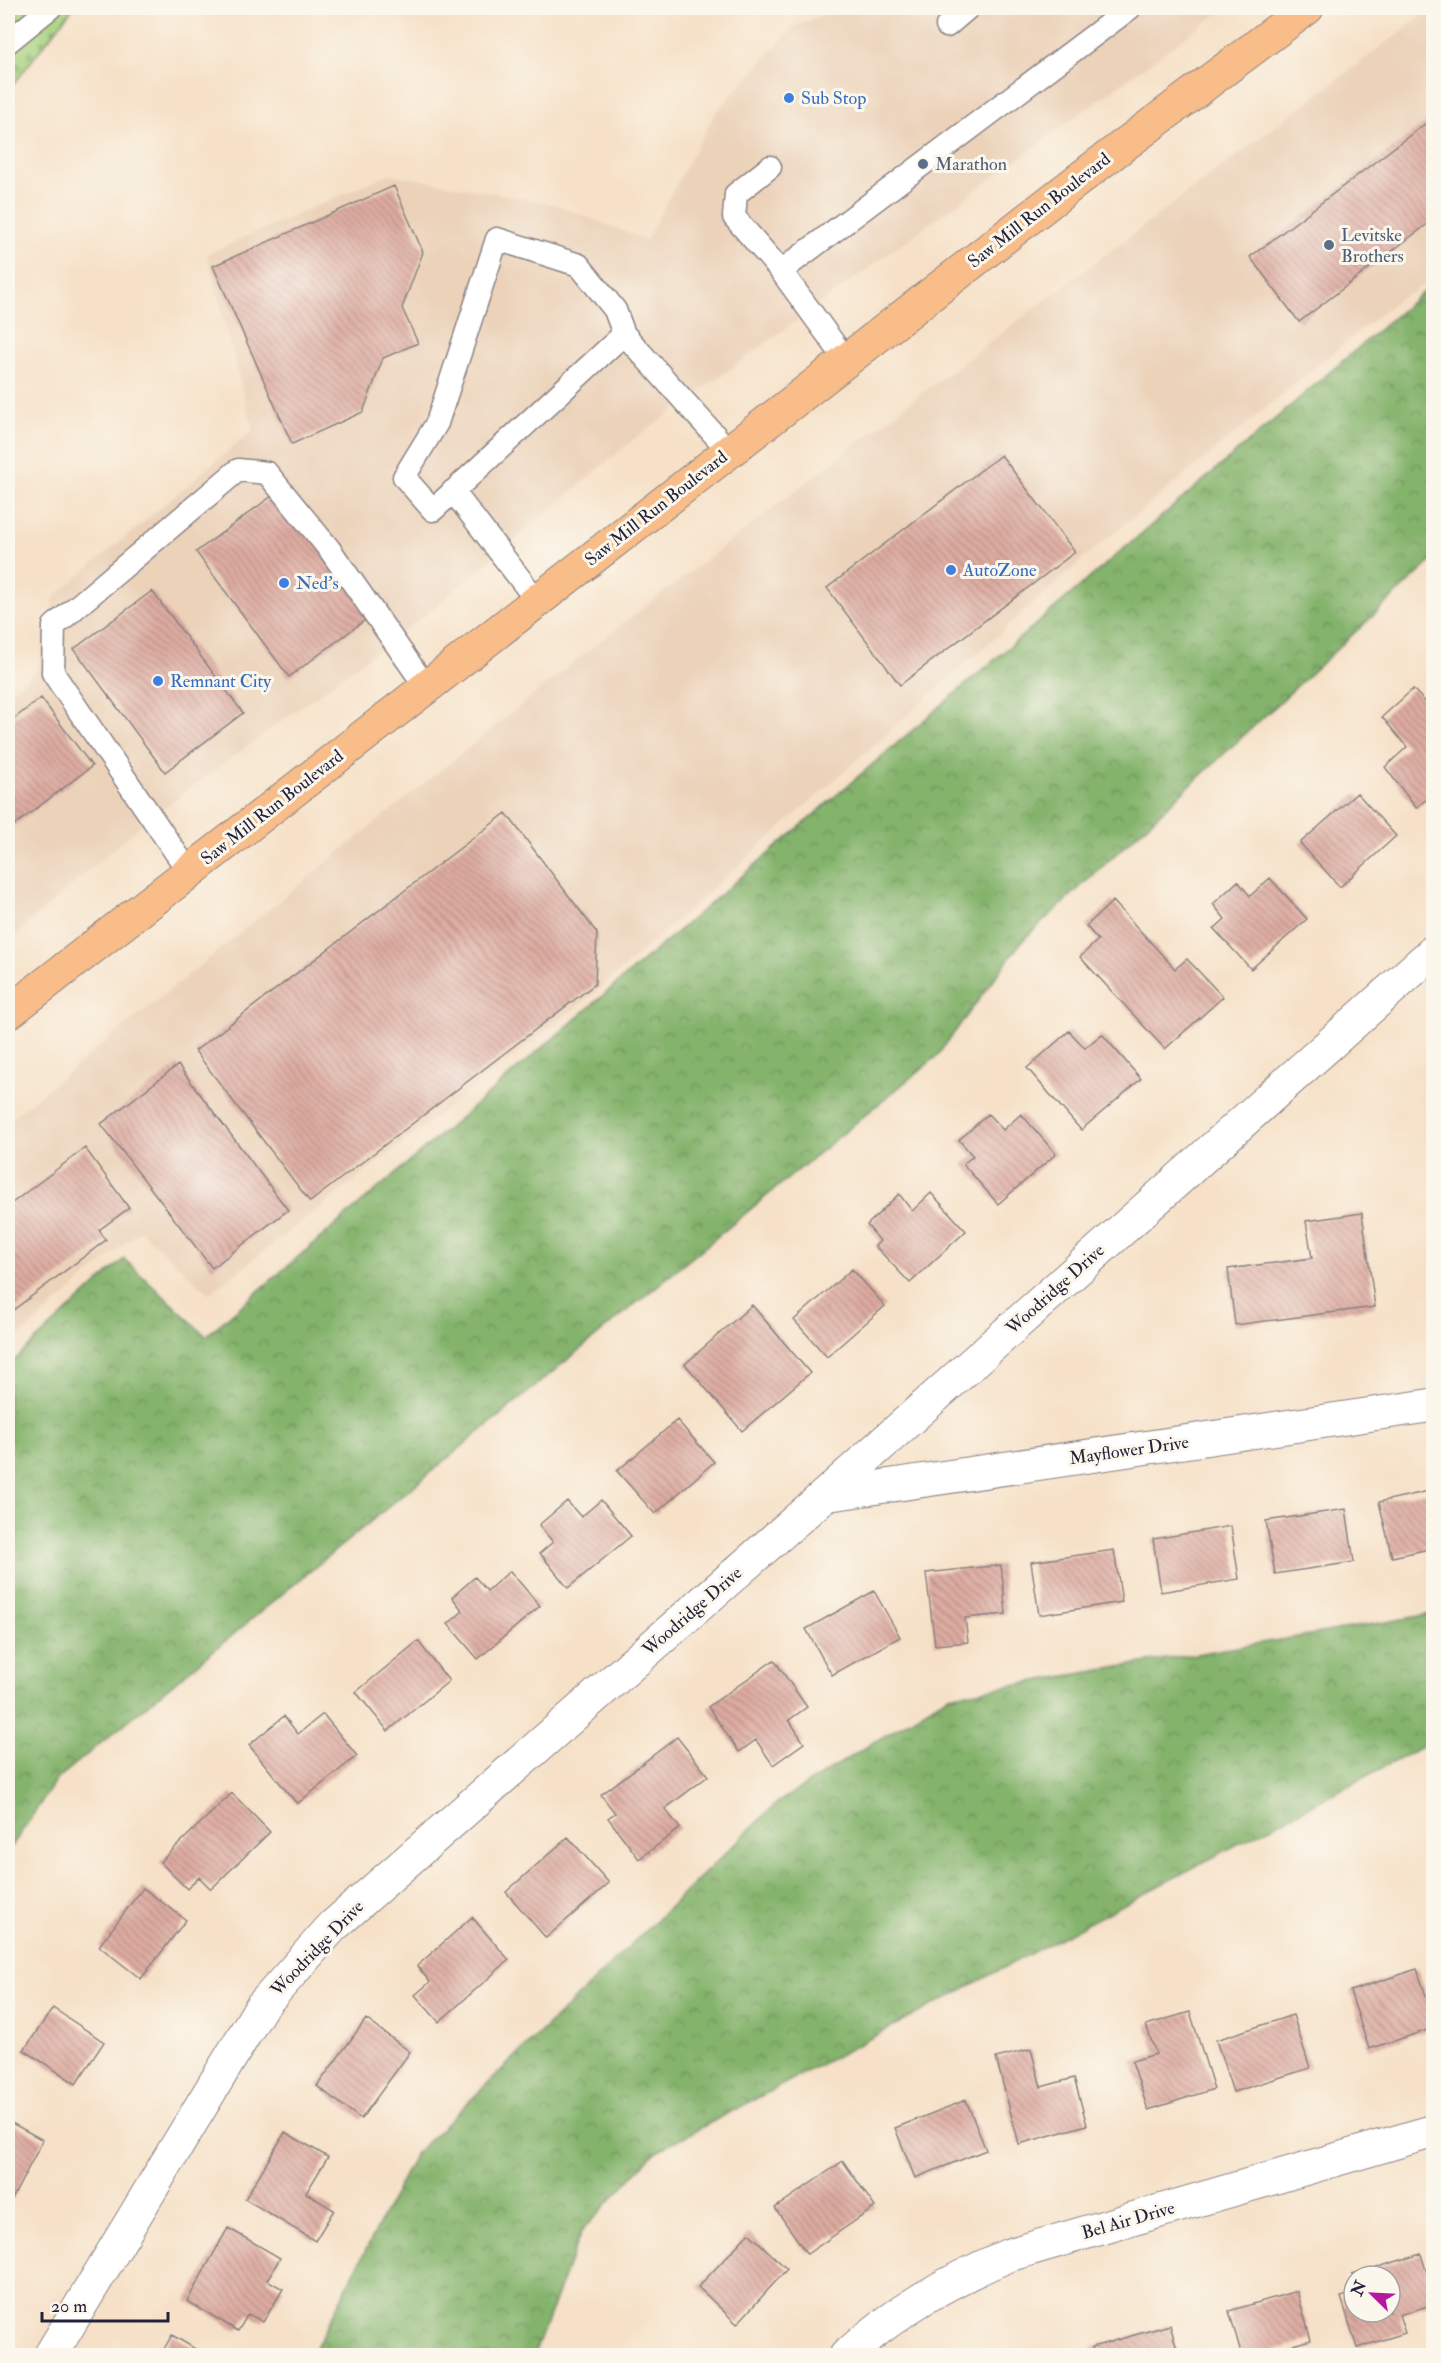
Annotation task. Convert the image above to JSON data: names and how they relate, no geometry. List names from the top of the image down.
{
  "streets": {
    "highway": ["Saw Mill Run Boulevard"],
    "street": ["Woodridge Drive", "Mayflower Drive", "Bel Air Drive"]
  },
  "crossings": [
    ["Woodridge Drive", "Mayflower Drive"]
  ],
  "places": [
    "Sub Stop",
    "Marathon",
    "Levitske Brothers",
    "AutoZone",
    "Ned's",
    "Remnant City"
  ],
  "scale_bar": "20 m",
  "north": "top left"
}
